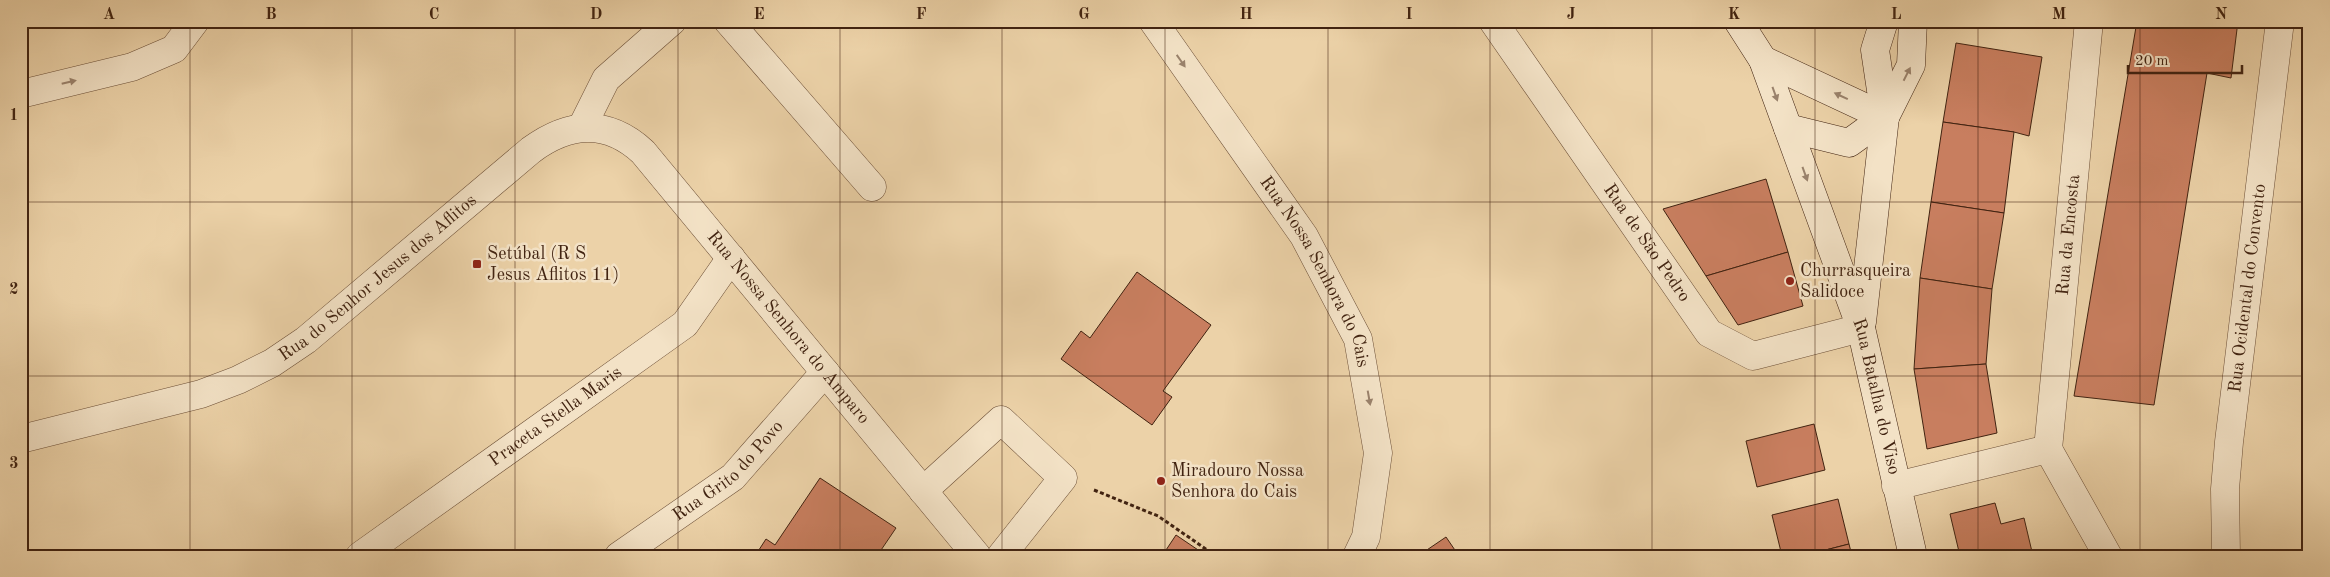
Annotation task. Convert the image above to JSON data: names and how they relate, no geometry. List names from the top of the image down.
{
  "streets": {
    "street": [
      "Rua da Encosta",
      "Rua de São Pedro",
      "Rua Nossa Senhora do Cais",
      "Rua do Senhor Jesus dos Aflitos",
      "Rua Ocidental do Convento",
      "Rua Nossa Senhora do Amparo",
      "Rua Batalha do Viso",
      "Praceta Stella Maris",
      "Rua Grito do Povo"
    ]
  },
  "crossings": [
    ["Rua de São Pedro", "Rua Batalha do Viso"],
    ["Rua do Senhor Jesus dos Aflitos", "Rua Nossa Senhora do Amparo"],
    ["Rua Nossa Senhora do Amparo", "Praceta Stella Maris"],
    ["Rua Nossa Senhora do Amparo", "Rua Grito do Povo"]
  ],
  "one_way": ["Rua Nossa Senhora do Cais"],
  "places": {
    "transit": ["Setúbal (R S Jesus Aflitos 11)"],
    "other": ["Churrasqueira Salidoce", "Miradouro Nossa Senhora do Cais"]
  },
  "scale_bar": "20 m",
  "grid": {
    "columns": [
      "A",
      "B",
      "C",
      "D",
      "E",
      "F",
      "G",
      "H",
      "I",
      "J",
      "K",
      "L",
      "M",
      "N"
    ],
    "rows": ["1", "2", "3"]
  }
}
